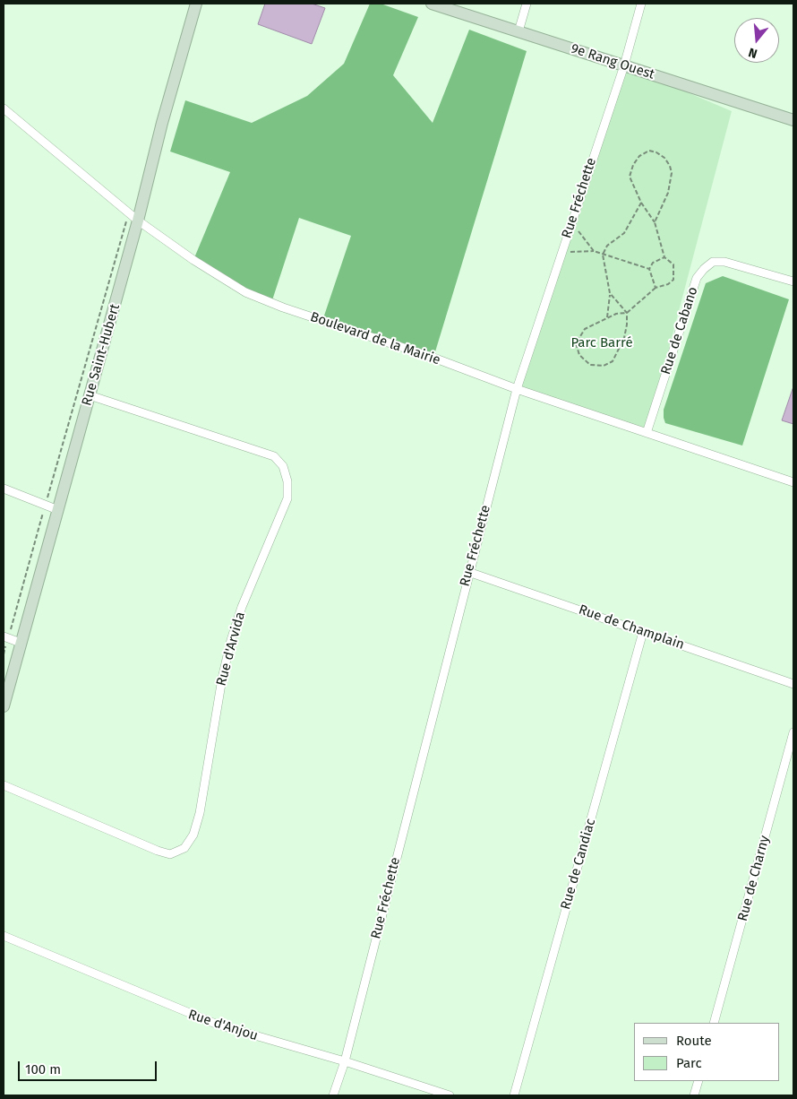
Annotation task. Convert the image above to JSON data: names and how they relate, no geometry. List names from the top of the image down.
{
  "streets": {
    "street": [
      "9e Rang Ouest",
      "Rue Fréchette",
      "Rue de Cabano",
      "Boulevard de la Mairie",
      "Rue Saint-Hubert",
      "Rue de Champlain",
      "Rue d'Arvida",
      "Rue de Candiac",
      "Rue de Charny",
      "Rue d'Anjou"
    ]
  },
  "crossings": [
    ["9e Rang Ouest", "Rue Fréchette"],
    ["Rue Fréchette", "Boulevard de la Mairie"],
    ["Rue Fréchette", "Rue de Champlain"],
    ["Rue Fréchette", "Rue d'Anjou"],
    ["Rue de Cabano", "Boulevard de la Mairie"],
    ["Boulevard de la Mairie", "Rue Saint-Hubert"],
    ["Rue Saint-Hubert", "Rue d'Arvida"],
    ["Rue de Champlain", "Rue de Candiac"]
  ],
  "parks": ["Parc Barré"],
  "legend": ["Route", "Parc"],
  "scale_bar": "100 m",
  "north": "bottom"
}
